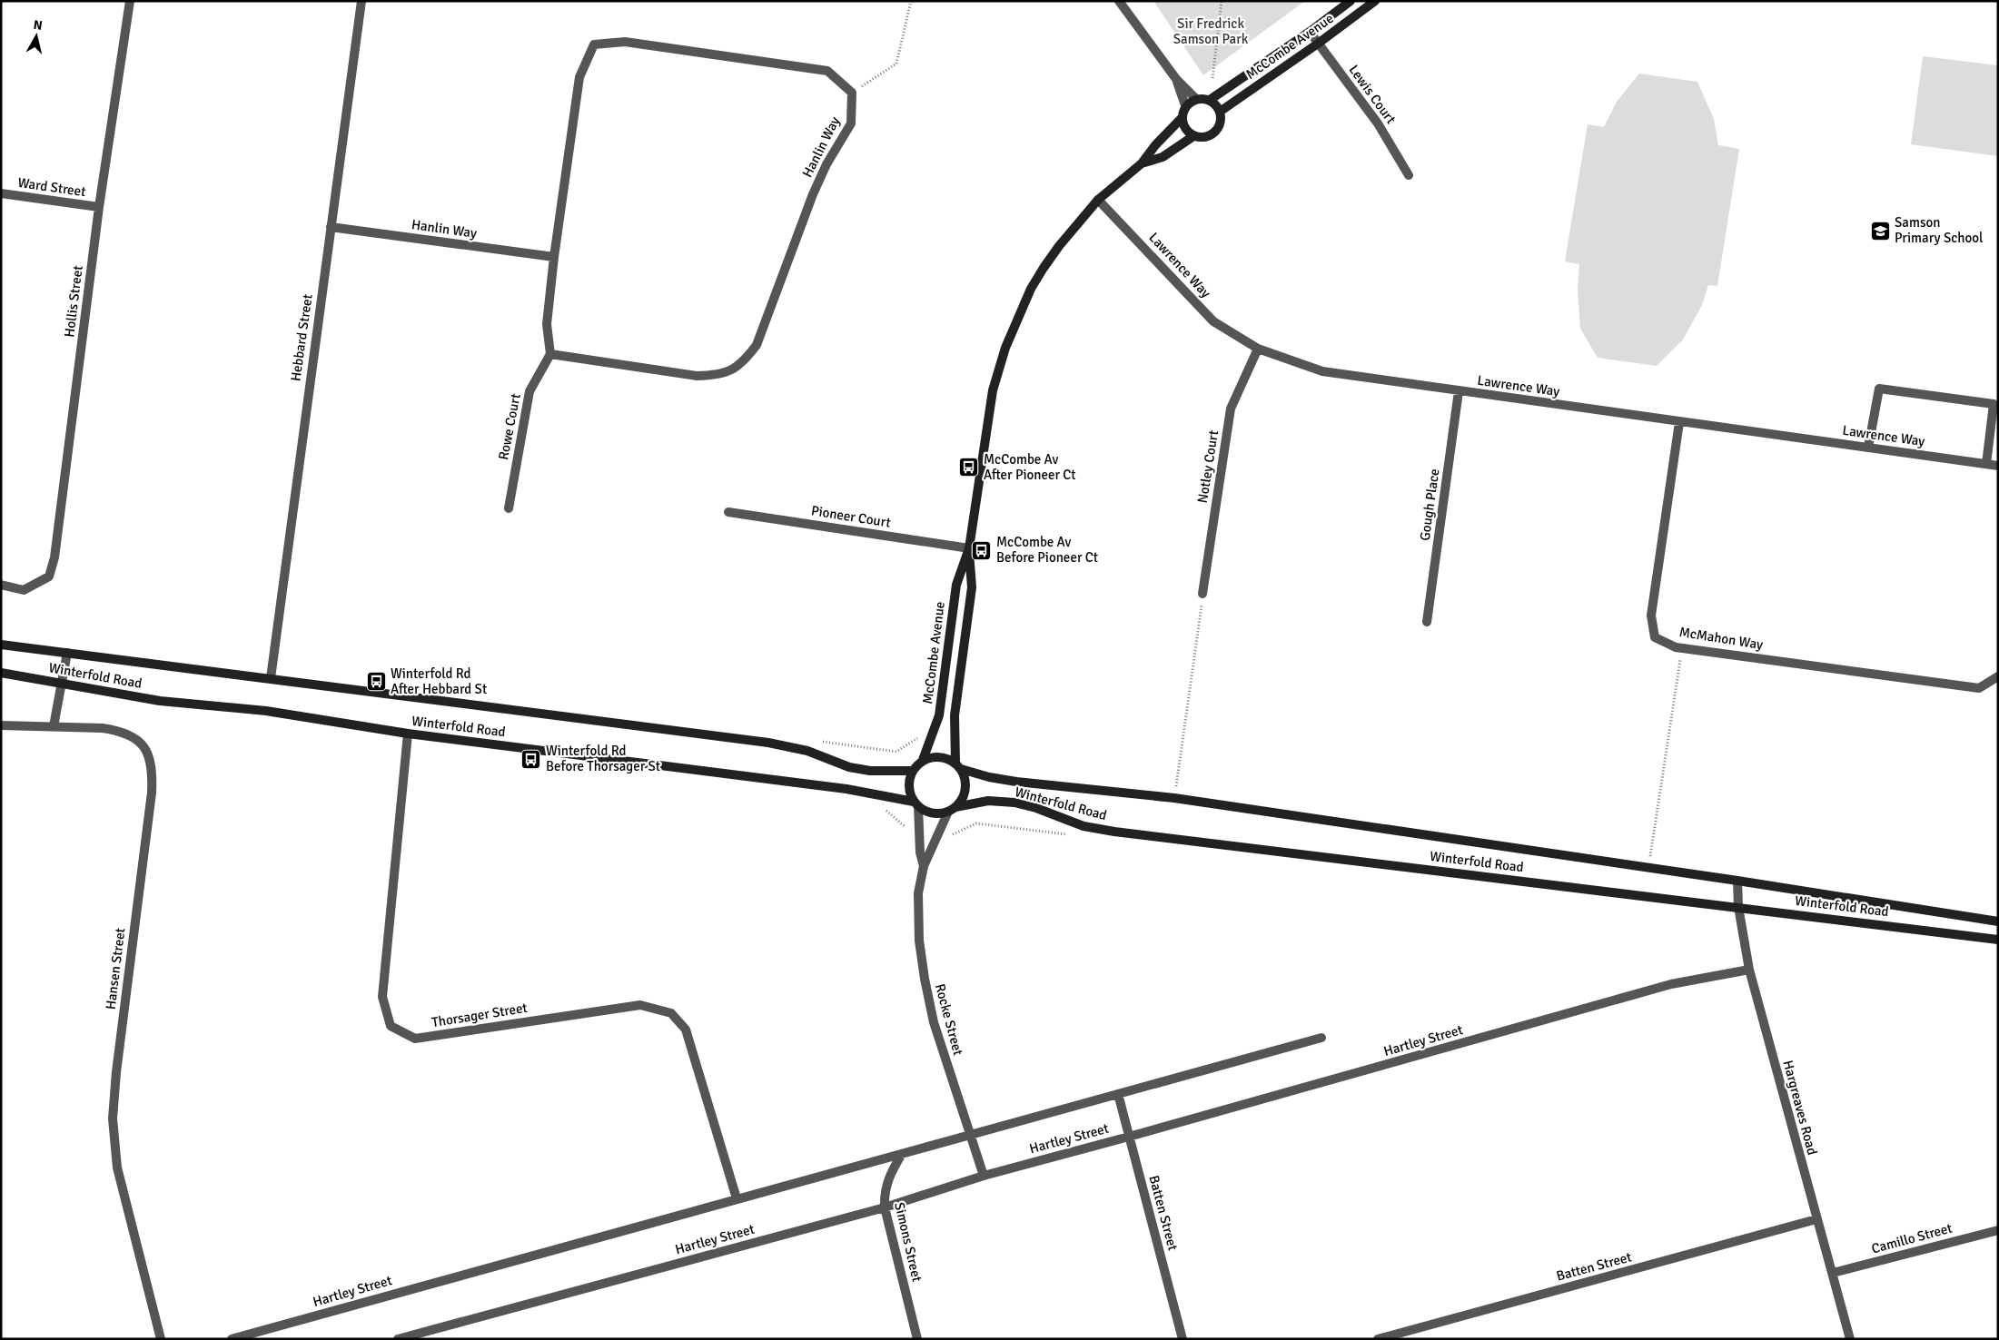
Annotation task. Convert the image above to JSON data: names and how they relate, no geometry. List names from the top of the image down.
{
  "streets": {
    "main road": ["McCombe Avenue", "Winterfold Road"],
    "street": [
      "Lewis Court",
      "Hanlin Way",
      "Ward Street",
      "Lawrence Way",
      "Hollis Street",
      "Hebbard Street",
      "Rowe Court",
      "Notley Court",
      "Gough Place",
      "Pioneer Court",
      "McMahon Way",
      "Hansen Street",
      "Thorsager Street",
      "Rocke Street",
      "Hartley Street",
      "Hargreaves Road",
      "Batten Street",
      "Camillo Street",
      "Simons Street"
    ]
  },
  "crossings": [
    ["McCombe Avenue", "Lewis Court"],
    ["McCombe Avenue", "Lawrence Way"],
    ["McCombe Avenue", "Pioneer Court"],
    ["McCombe Avenue", "Winterfold Road"],
    ["McCombe Avenue", "Rocke Street"],
    ["Hanlin Way", "Hebbard Street"],
    ["Hanlin Way", "Rowe Court"],
    ["Ward Street", "Hollis Street"],
    ["Lawrence Way", "Notley Court"],
    ["Lawrence Way", "Gough Place"],
    ["Lawrence Way", "McMahon Way"],
    ["Hebbard Street", "Winterfold Road"],
    ["Winterfold Road", "Thorsager Street"],
    ["Winterfold Road", "Rocke Street"],
    ["Winterfold Road", "Hargreaves Road"],
    ["Thorsager Street", "Hartley Street"],
    ["Rocke Street", "Hartley Street"],
    ["Hartley Street", "Hargreaves Road"],
    ["Hartley Street", "Batten Street"],
    ["Hartley Street", "Simons Street"],
    ["Hargreaves Road", "Batten Street"],
    ["Hargreaves Road", "Camillo Street"]
  ],
  "parks": ["Sir Fredrick Samson Park"],
  "places": {
    "school or university": ["Samson Primary School"],
    "bus stop": [
      "McCombe Av After Pioneer Ct",
      "McCombe Av Before Pioneer Ct",
      "Winterfold Rd After Hebbard St",
      "Winterfold Rd Before Thorsager St"
    ]
  },
  "north": "top"
}
